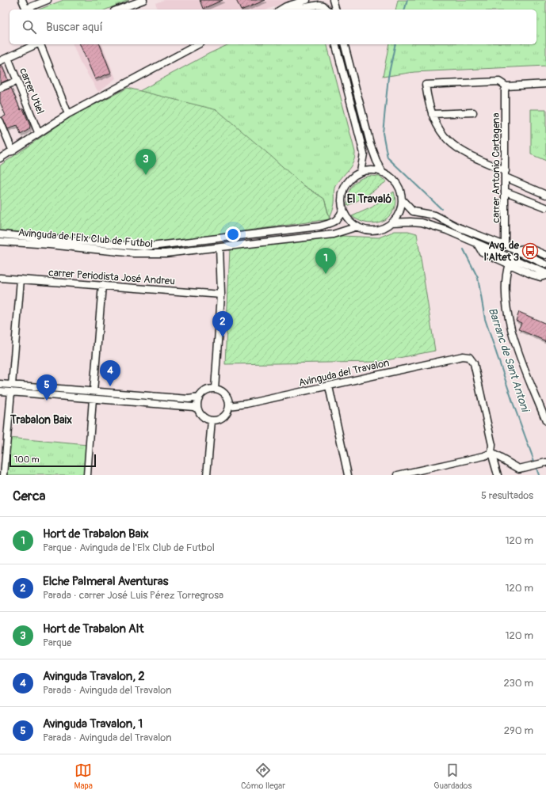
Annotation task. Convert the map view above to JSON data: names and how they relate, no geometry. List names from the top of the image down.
{
  "streets": {
    "street": [
      "carrer Utiel",
      "carrer Antonio Cartagena",
      "Avinguda de l'Elx Club de Futbol",
      "carrer Periodista José Andreu",
      "Avinguda del Travalon"
    ]
  },
  "districts": ["El Travaló", "Trabalon Baix"],
  "water": ["Barranc de Sant Antoni"],
  "places": {
    "bus stop": ["Avg. de l'Altet 3"]
  },
  "scale_bar": "100 m",
  "page": {
    "search": "Buscar aquí",
    "pins": [
      "3",
      "1",
      "2",
      "4",
      "5"
    ],
    "scale": "100 m",
    "heading": ["Cerca", "5 resultados"],
    "list": [
      {
        "mark": "1",
        "name": "Hort de Trabalon Baix",
        "note": "Parque · Avinguda de l'Elx Club de Futbol",
        "value": "120 m"
      },
      {
        "mark": "2",
        "name": "Elche Palmeral Aventuras",
        "note": "Parada · carrer José Luis Pérez Torregrosa",
        "value": "120 m"
      },
      {
        "mark": "3",
        "name": "Hort de Trabalon Alt",
        "note": "Parque",
        "value": "120 m"
      },
      {
        "mark": "4",
        "name": "Avinguda Travalon, 2",
        "note": "Parada · Avinguda del Travalon",
        "value": "230 m"
      },
      {
        "mark": "5",
        "name": "Avinguda Travalon, 1",
        "note": "Parada · Avinguda del Travalon",
        "value": "290 m"
      }
    ],
    "nav": ["Mapa", "Cómo llegar", "Guardados"]
  }
}
